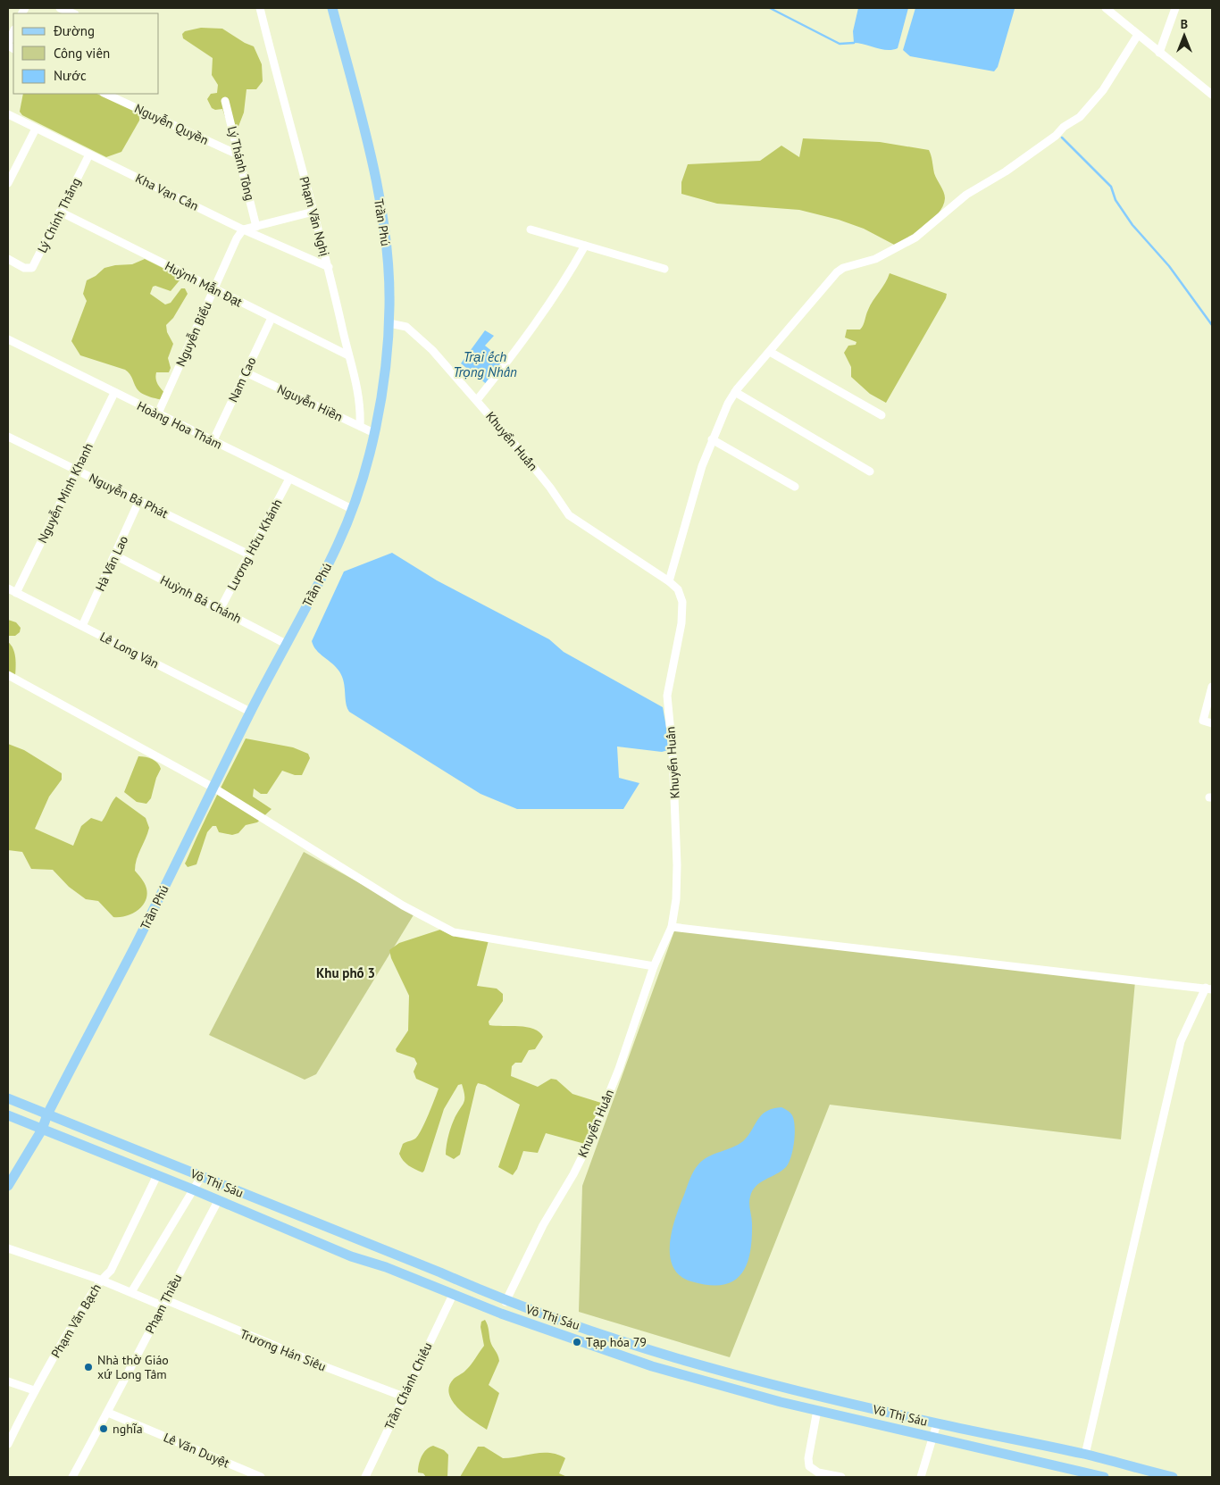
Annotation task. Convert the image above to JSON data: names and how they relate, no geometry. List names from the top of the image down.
{
  "streets": {
    "main road": ["Trần Phú", "Võ Thị Sáu"],
    "street": [
      "Nguyễn Quyền",
      "Lý Thánh Tông",
      "Kha Vạn Cân",
      "Lý Chính Thắng",
      "Phạm Văn Nghị",
      "Huỳnh Mẫn Đạt",
      "Nguyễn Biểu",
      "Nam Cao",
      "Nguyễn Hiền",
      "Hoàng Hoa Thám",
      "Khuyển Huấn",
      "Nguyễn Minh Khanh",
      "Nguyễn Bá Phát",
      "Lương Hữu Khánh",
      "Hà Văn Lao",
      "Huỳnh Bá Chánh",
      "Lê Long Vân",
      "Phạm Thiều",
      "Phạm Văn Bạch",
      "Trương Hán Siêu",
      "Trần Chánh Chiếu",
      "Lê Văn Duyệt"
    ]
  },
  "crossings": [
    ["Nguyễn Quyền", "Lý Thánh Tông"],
    ["Kha Vạn Cân", "Lý Chính Thắng"],
    ["Kha Vạn Cân", "Phạm Văn Nghị"],
    ["Kha Vạn Cân", "Nguyễn Biểu"],
    ["Lý Chính Thắng", "Huỳnh Mẫn Đạt"],
    ["Phạm Văn Nghị", "Huỳnh Mẫn Đạt"],
    ["Phạm Văn Nghị", "Nguyễn Hiền"],
    ["Trần Phú", "Nguyễn Hiền"],
    ["Trần Phú", "Hoàng Hoa Thám"],
    ["Trần Phú", "Khuyển Huấn"],
    ["Trần Phú", "Huỳnh Bá Chánh"],
    ["Trần Phú", "Lê Long Vân"],
    ["Trần Phú", "Võ Thị Sáu"],
    ["Huỳnh Mẫn Đạt", "Nguyễn Biểu"],
    ["Huỳnh Mẫn Đạt", "Nam Cao"],
    ["Nguyễn Biểu", "Hoàng Hoa Thám"],
    ["Nam Cao", "Nguyễn Hiền"],
    ["Nam Cao", "Hoàng Hoa Thám"],
    ["Hoàng Hoa Thám", "Nguyễn Minh Khanh"],
    ["Hoàng Hoa Thám", "Lương Hữu Khánh"],
    ["Khuyển Huấn", "Võ Thị Sáu"],
    ["Nguyễn Minh Khanh", "Nguyễn Bá Phát"],
    ["Nguyễn Minh Khanh", "Lê Long Vân"],
    ["Nguyễn Bá Phát", "Lương Hữu Khánh"],
    ["Nguyễn Bá Phát", "Hà Văn Lao"],
    ["Lương Hữu Khánh", "Huỳnh Bá Chánh"],
    ["Hà Văn Lao", "Huỳnh Bá Chánh"],
    ["Hà Văn Lao", "Lê Long Vân"],
    ["Võ Thị Sáu", "Phạm Thiều"],
    ["Võ Thị Sáu", "Phạm Văn Bạch"],
    ["Võ Thị Sáu", "Trần Chánh Chiếu"],
    ["Phạm Thiều", "Trương Hán Siêu"],
    ["Phạm Thiều", "Lê Văn Duyệt"],
    ["Phạm Văn Bạch", "Trương Hán Siêu"],
    ["Trương Hán Siêu", "Trần Chánh Chiếu"]
  ],
  "districts": ["Khu phố 3"],
  "water": ["Trại ếch Trọng Nhân"],
  "places": ["Tạp hóa 79", "Nhà thờ Giáo xứ Long Tâm", "nghĩa"],
  "legend": ["Đường", "Công viên", "Nước"],
  "north": "top"
}
